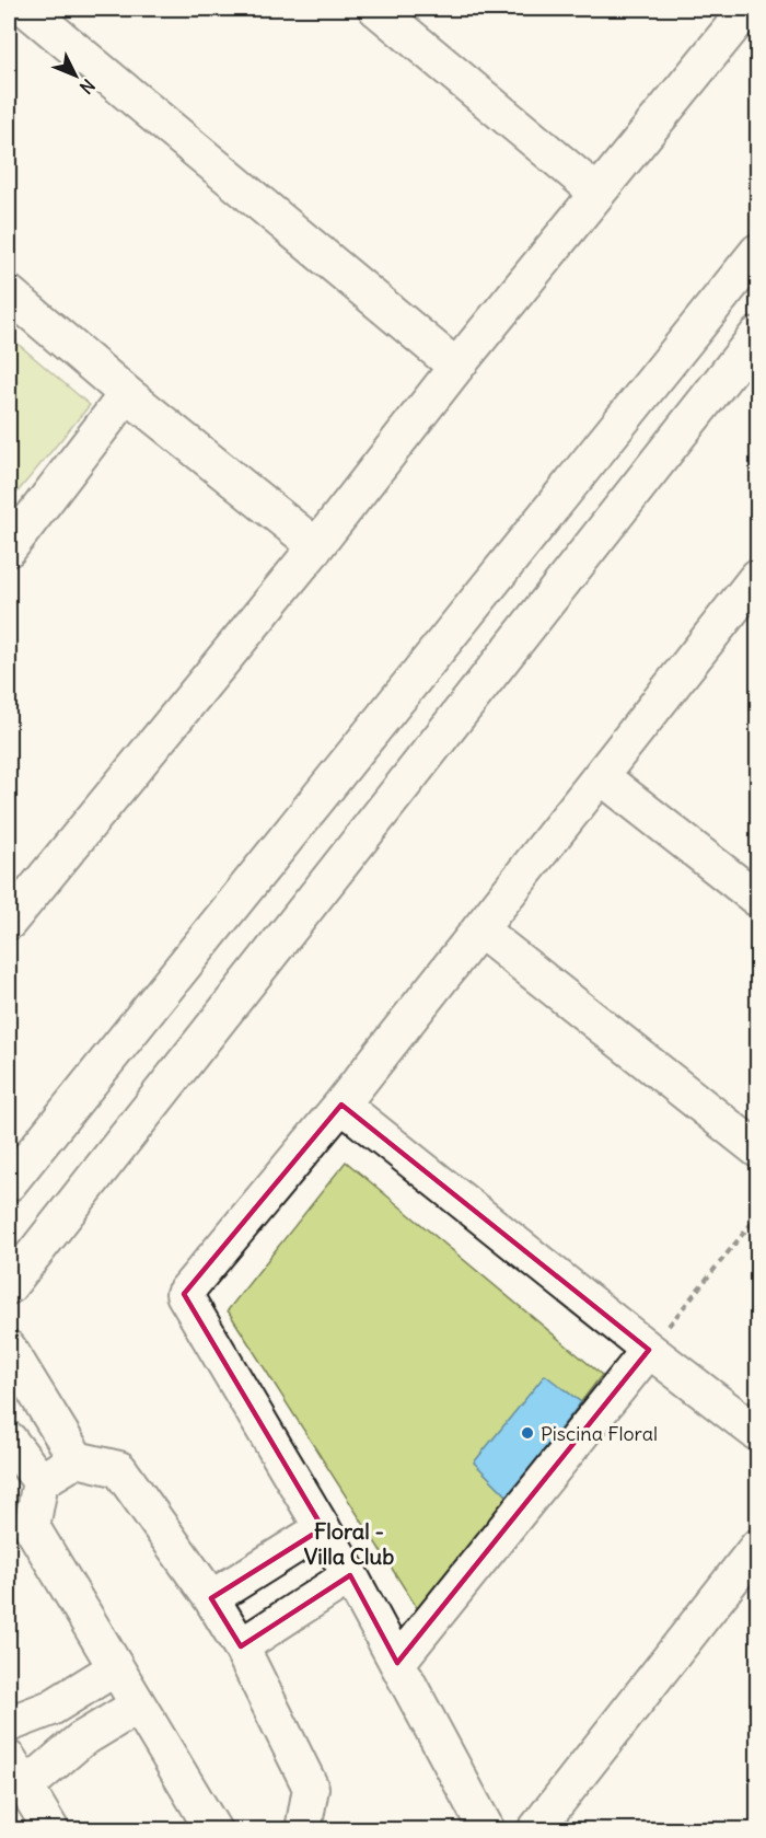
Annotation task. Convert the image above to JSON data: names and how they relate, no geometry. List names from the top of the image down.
{
  "districts": ["Floral - Villa Club"],
  "places": ["Piscina Floral"],
  "north": "bottom right"
}
